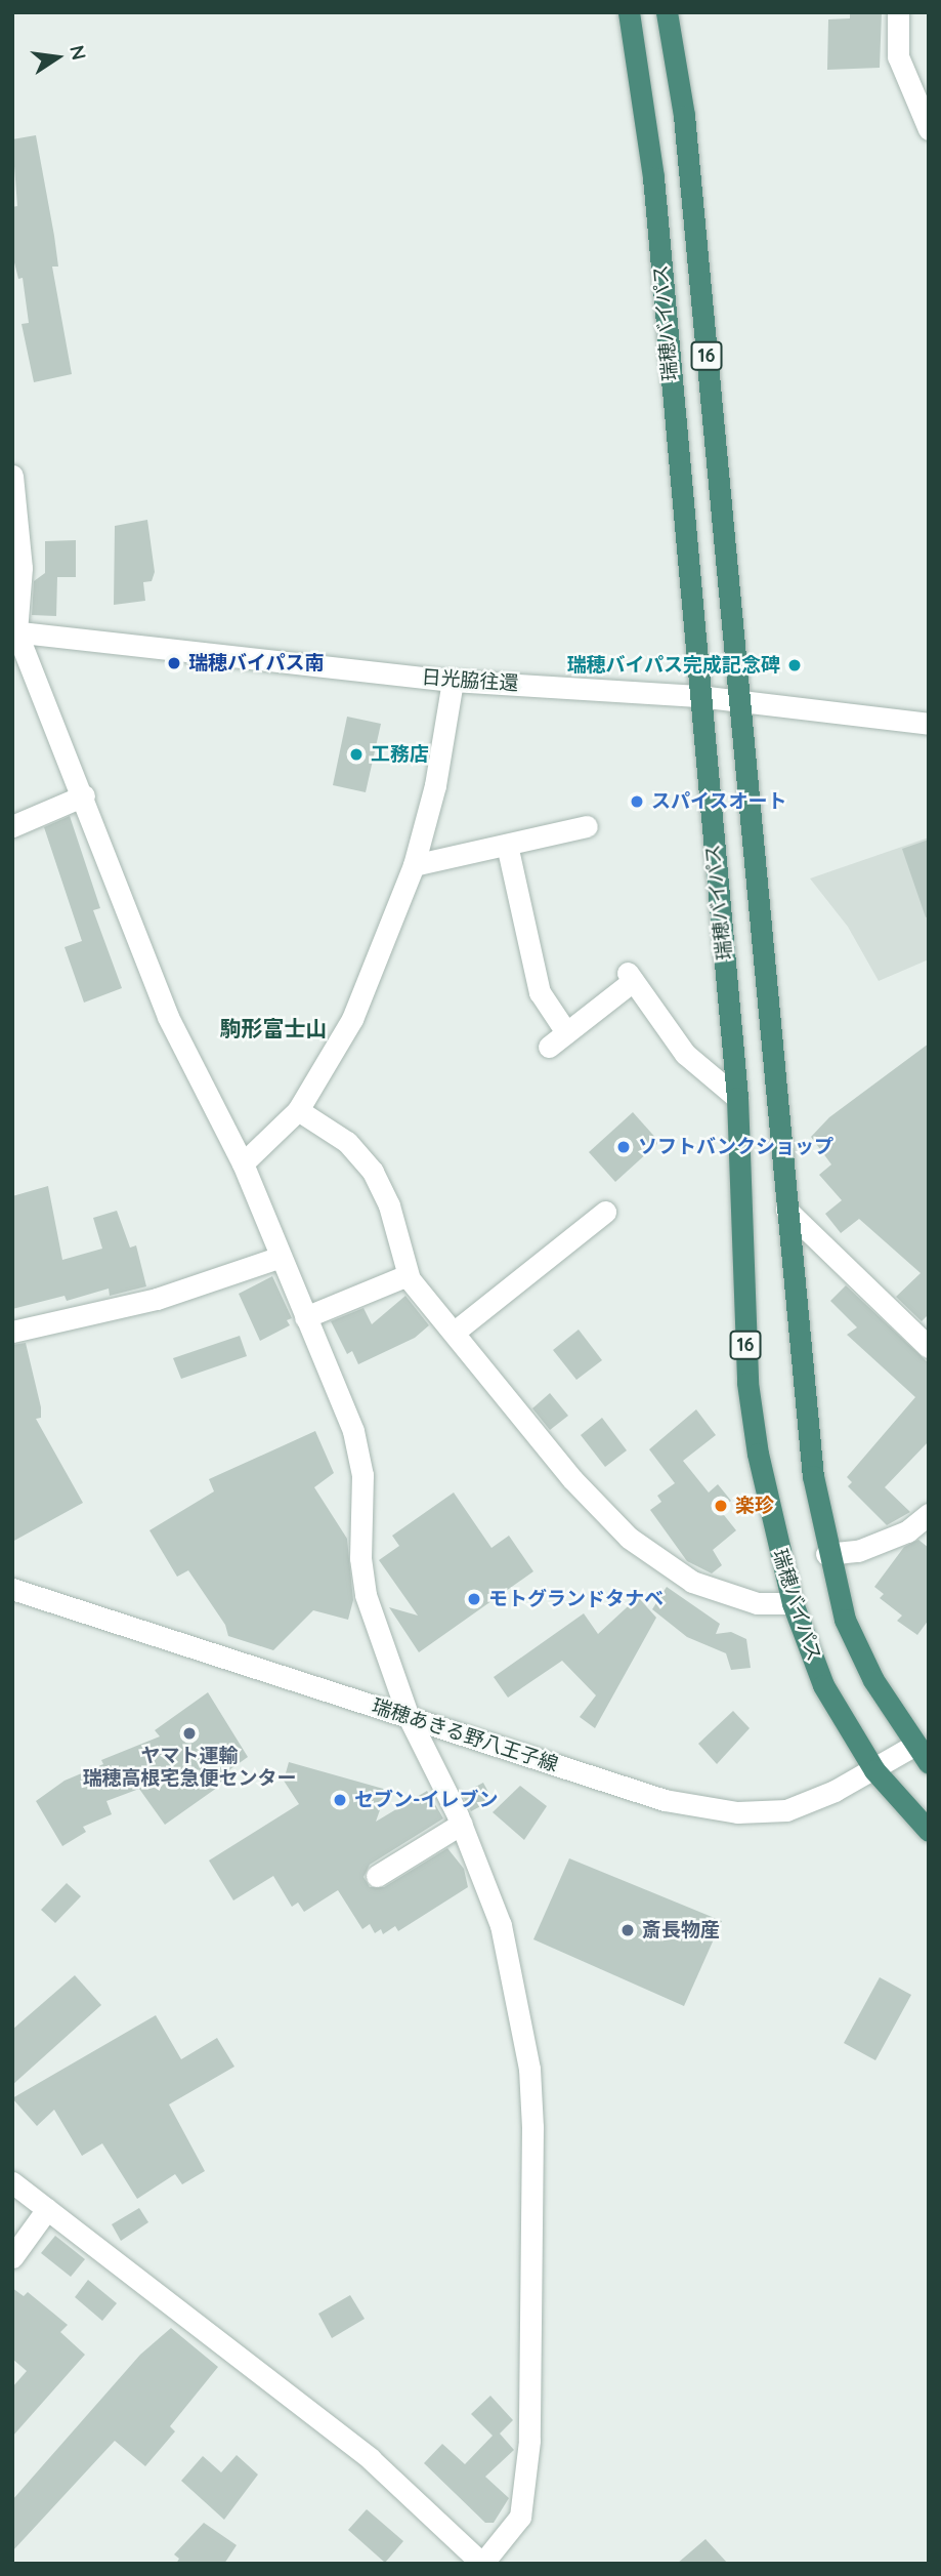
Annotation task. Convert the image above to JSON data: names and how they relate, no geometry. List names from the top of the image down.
{
  "streets": {
    "highway": ["瑞穂バイパス", "16"],
    "street": ["日光脇往還", "瑞穂あきる野八王子線"]
  },
  "crossings": [
    ["瑞穂バイパス", "16"],
    ["瑞穂バイパス", "日光脇往還"],
    ["瑞穂バイパス", "瑞穂あきる野八王子線"],
    ["16", "瑞穂あきる野八王子線"]
  ],
  "districts": ["駒形富士山"],
  "places": [
    "瑞穂バイパス南",
    "瑞穂バイパス完成記念碑",
    "工務店",
    "スパイスオート",
    "ソフトバンクショップ",
    "楽珍",
    "モトグランドタナベ",
    "ヤマト運輸 瑞穂高根宅急便センター",
    "セブン-イレブン",
    "斎長物産"
  ],
  "north": "right"
}
